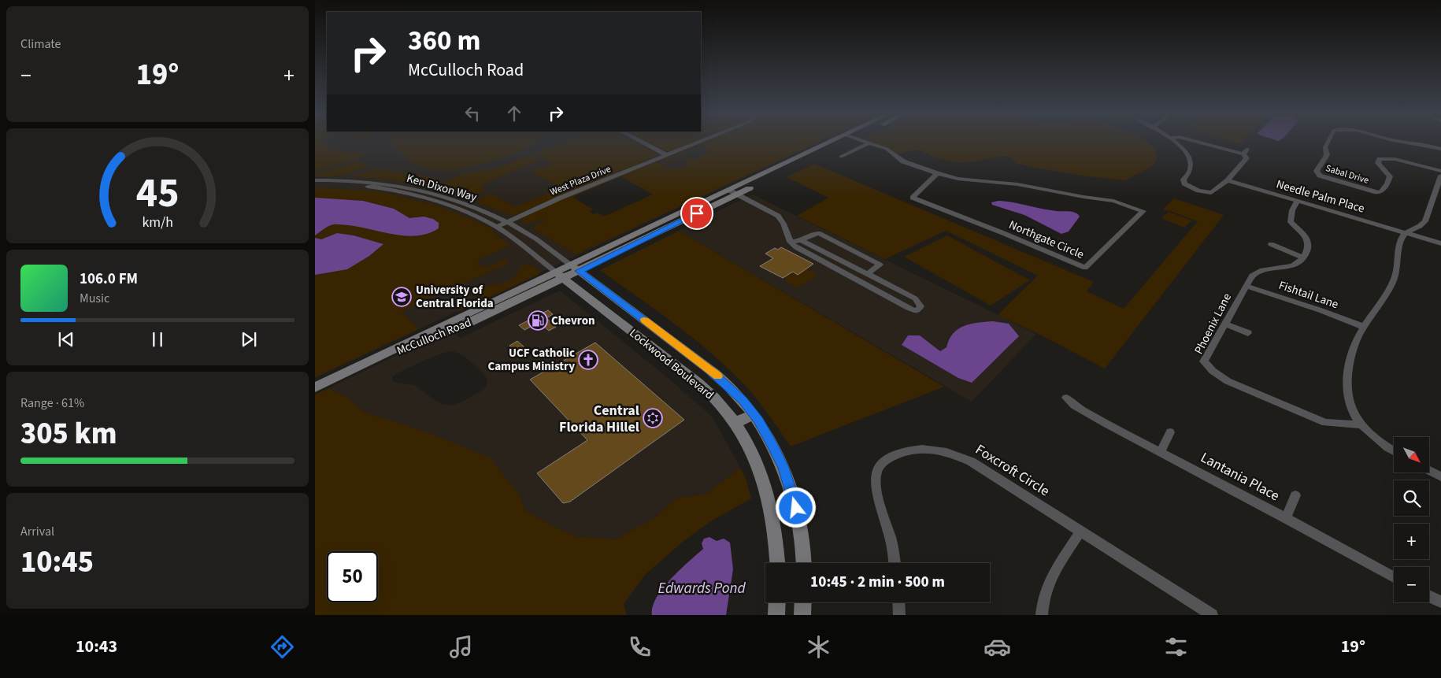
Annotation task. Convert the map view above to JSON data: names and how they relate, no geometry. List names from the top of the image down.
{
  "streets": {
    "main road": ["McCulloch Road", "Lockwood Boulevard"],
    "street": [
      "Sabal Drive",
      "West Plaza Drive",
      "Ken Dixon Way",
      "Needle Palm Place",
      "Northgate Circle",
      "Fishtail Lane",
      "Phoenix Lane",
      "Foxcroft Circle",
      "Lantania Place"
    ]
  },
  "crossings": [
    ["West Plaza Drive", "Ken Dixon Way"],
    ["Ken Dixon Way", "McCulloch Road"],
    ["Ken Dixon Way", "Lockwood Boulevard"],
    ["Fishtail Lane", "Phoenix Lane"],
    ["McCulloch Road", "Lockwood Boulevard"]
  ],
  "water": ["Edwards Pond"],
  "places": {
    "school or university": ["University of Central Florida"],
    "fuel station": ["Chevron"],
    "church": ["UCF Catholic Campus Ministry"],
    "synagogue": ["Central Florida Hillel"]
  },
  "north": "bottom right",
  "page": {
    "tile": [
      "Climate",
      ["Range · 61%", "305 km"],
      ["Arrival", "10:45"]
    ],
    "turn": ["360 m", "McCulloch Road"],
    "heat": ["−", "19°", "+"],
    "song": ["106.0 FM", "Music"],
    "map_buttons": ["+", "−"],
    "limit": "50",
    "trip": "10:45 · 2 min · 500 m",
    "tabs": ["10:43", "19°"],
    "gauge": ["45", "km/h"]
  }
}
